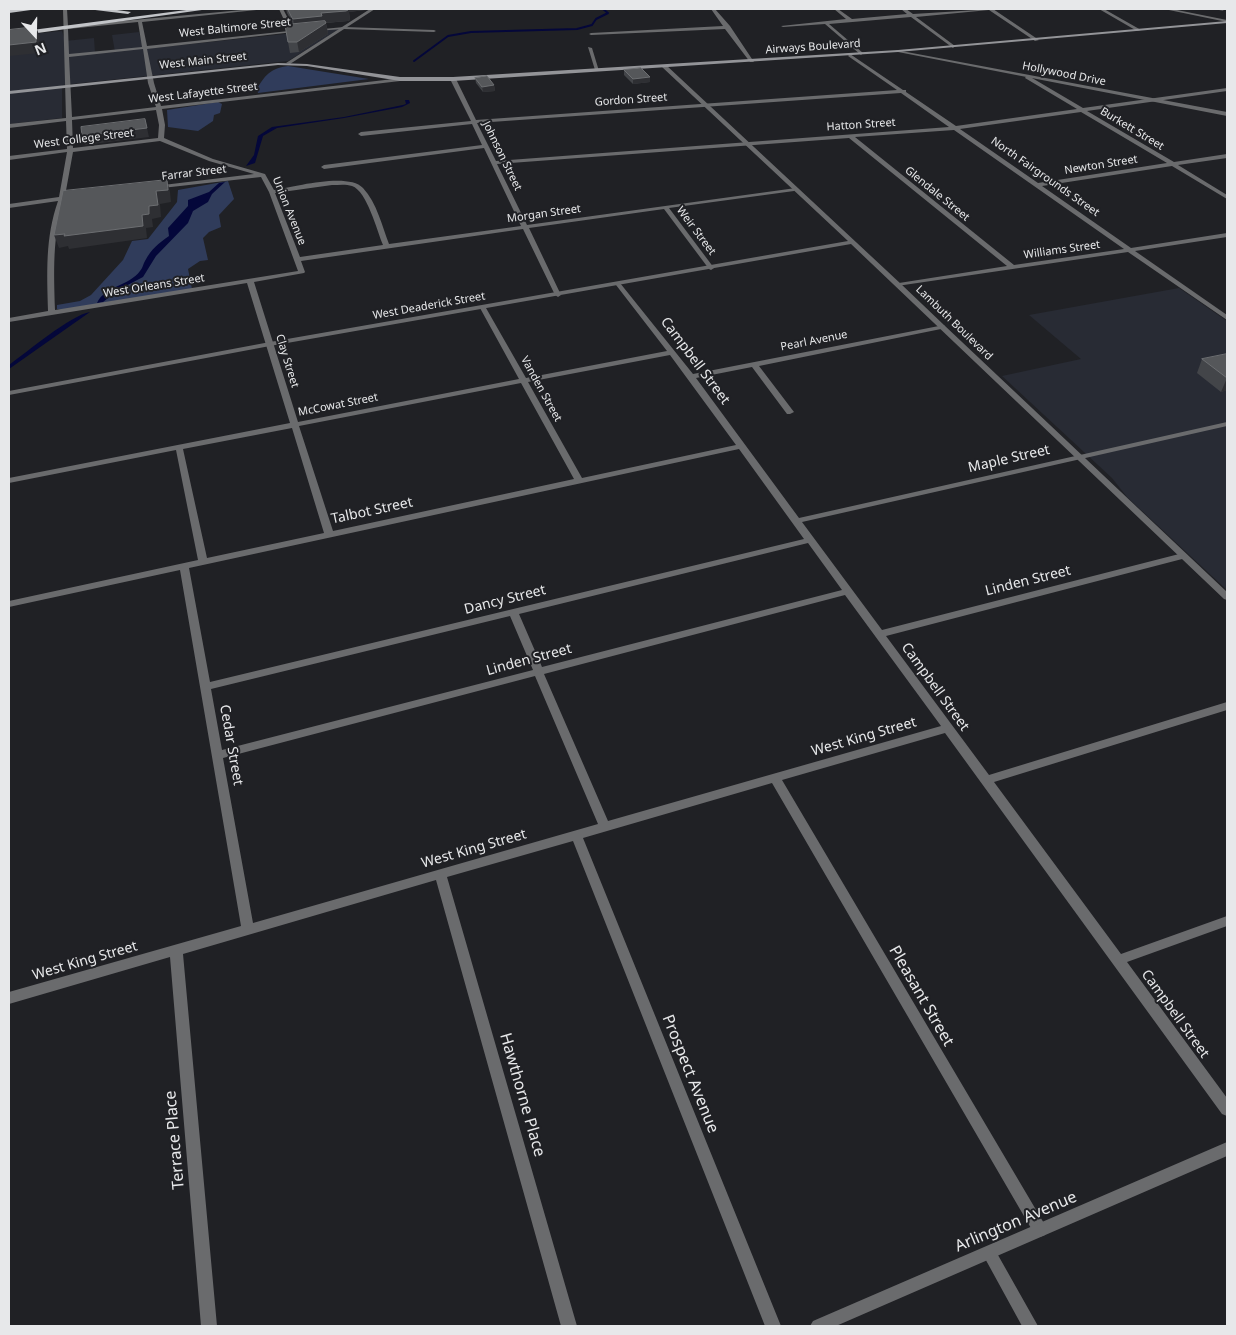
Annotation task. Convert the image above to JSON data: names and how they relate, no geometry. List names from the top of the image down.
{
  "streets": {
    "main road": ["Airways Boulevard", "West Main Street"],
    "street": [
      "West Baltimore Street",
      "Hollywood Drive",
      "West Lafayette Street",
      "Gordon Street",
      "Hatton Street",
      "Burkett Street",
      "West College Street",
      "Johnson Street",
      "Newton Street",
      "Farrar Street",
      "North Fairgrounds Street",
      "Glendale Street",
      "Union Avenue",
      "Morgan Street",
      "Weir Street",
      "Williams Street",
      "West Orleans Street",
      "West Deaderick Street",
      "Lambuth Boulevard",
      "Pearl Avenue",
      "Clay Street",
      "Campbell Street",
      "Vanden Street",
      "McCowat Street",
      "Maple Street",
      "Talbot Street",
      "Linden Street",
      "Dancy Street",
      "West King Street",
      "Cedar Street",
      "Pleasant Street",
      "Prospect Avenue",
      "Hawthorne Place",
      "Terrace Place",
      "Arlington Avenue"
    ]
  },
  "crossings": [
    ["Airways Boulevard", "West Main Street"],
    ["Airways Boulevard", "Hollywood Drive"],
    ["Airways Boulevard", "West Lafayette Street"],
    ["Airways Boulevard", "Johnson Street"],
    ["Airways Boulevard", "North Fairgrounds Street"],
    ["Airways Boulevard", "Lambuth Boulevard"],
    ["West Main Street", "West Lafayette Street"],
    ["Hollywood Drive", "Hatton Street"],
    ["Hollywood Drive", "Burkett Street"],
    ["Gordon Street", "Johnson Street"],
    ["Gordon Street", "North Fairgrounds Street"],
    ["Gordon Street", "Lambuth Boulevard"],
    ["Hatton Street", "Burkett Street"],
    ["Hatton Street", "Johnson Street"],
    ["Hatton Street", "North Fairgrounds Street"],
    ["Hatton Street", "Glendale Street"],
    ["Hatton Street", "Lambuth Boulevard"],
    ["Burkett Street", "Newton Street"],
    ["West College Street", "Union Avenue"],
    ["Johnson Street", "Morgan Street"],
    ["Johnson Street", "West Deaderick Street"],
    ["Newton Street", "North Fairgrounds Street"],
    ["Farrar Street", "Union Avenue"],
    ["North Fairgrounds Street", "Williams Street"],
    ["Glendale Street", "Williams Street"],
    ["Union Avenue", "Morgan Street"],
    ["Union Avenue", "West Orleans Street"],
    ["Morgan Street", "Weir Street"],
    ["Morgan Street", "Lambuth Boulevard"],
    ["Weir Street", "West Deaderick Street"],
    ["Williams Street", "Lambuth Boulevard"],
    ["West Orleans Street", "Clay Street"],
    ["West Deaderick Street", "Lambuth Boulevard"],
    ["West Deaderick Street", "Clay Street"],
    ["West Deaderick Street", "Campbell Street"],
    ["West Deaderick Street", "Vanden Street"],
    ["Lambuth Boulevard", "Pearl Avenue"],
    ["Lambuth Boulevard", "Maple Street"],
    ["Lambuth Boulevard", "Linden Street"],
    ["Pearl Avenue", "Campbell Street"],
    ["Clay Street", "McCowat Street"],
    ["Clay Street", "Talbot Street"],
    ["Campbell Street", "McCowat Street"],
    ["Campbell Street", "Maple Street"],
    ["Campbell Street", "Talbot Street"],
    ["Campbell Street", "Linden Street"],
    ["Campbell Street", "Dancy Street"],
    ["Campbell Street", "West King Street"],
    ["Vanden Street", "McCowat Street"],
    ["Vanden Street", "Talbot Street"],
    ["Talbot Street", "Cedar Street"],
    ["Linden Street", "Cedar Street"],
    ["Dancy Street", "Cedar Street"],
    ["West King Street", "Cedar Street"],
    ["West King Street", "Pleasant Street"],
    ["West King Street", "Prospect Avenue"],
    ["West King Street", "Hawthorne Place"],
    ["West King Street", "Terrace Place"],
    ["Pleasant Street", "Arlington Avenue"]
  ],
  "north": "bottom"
}
